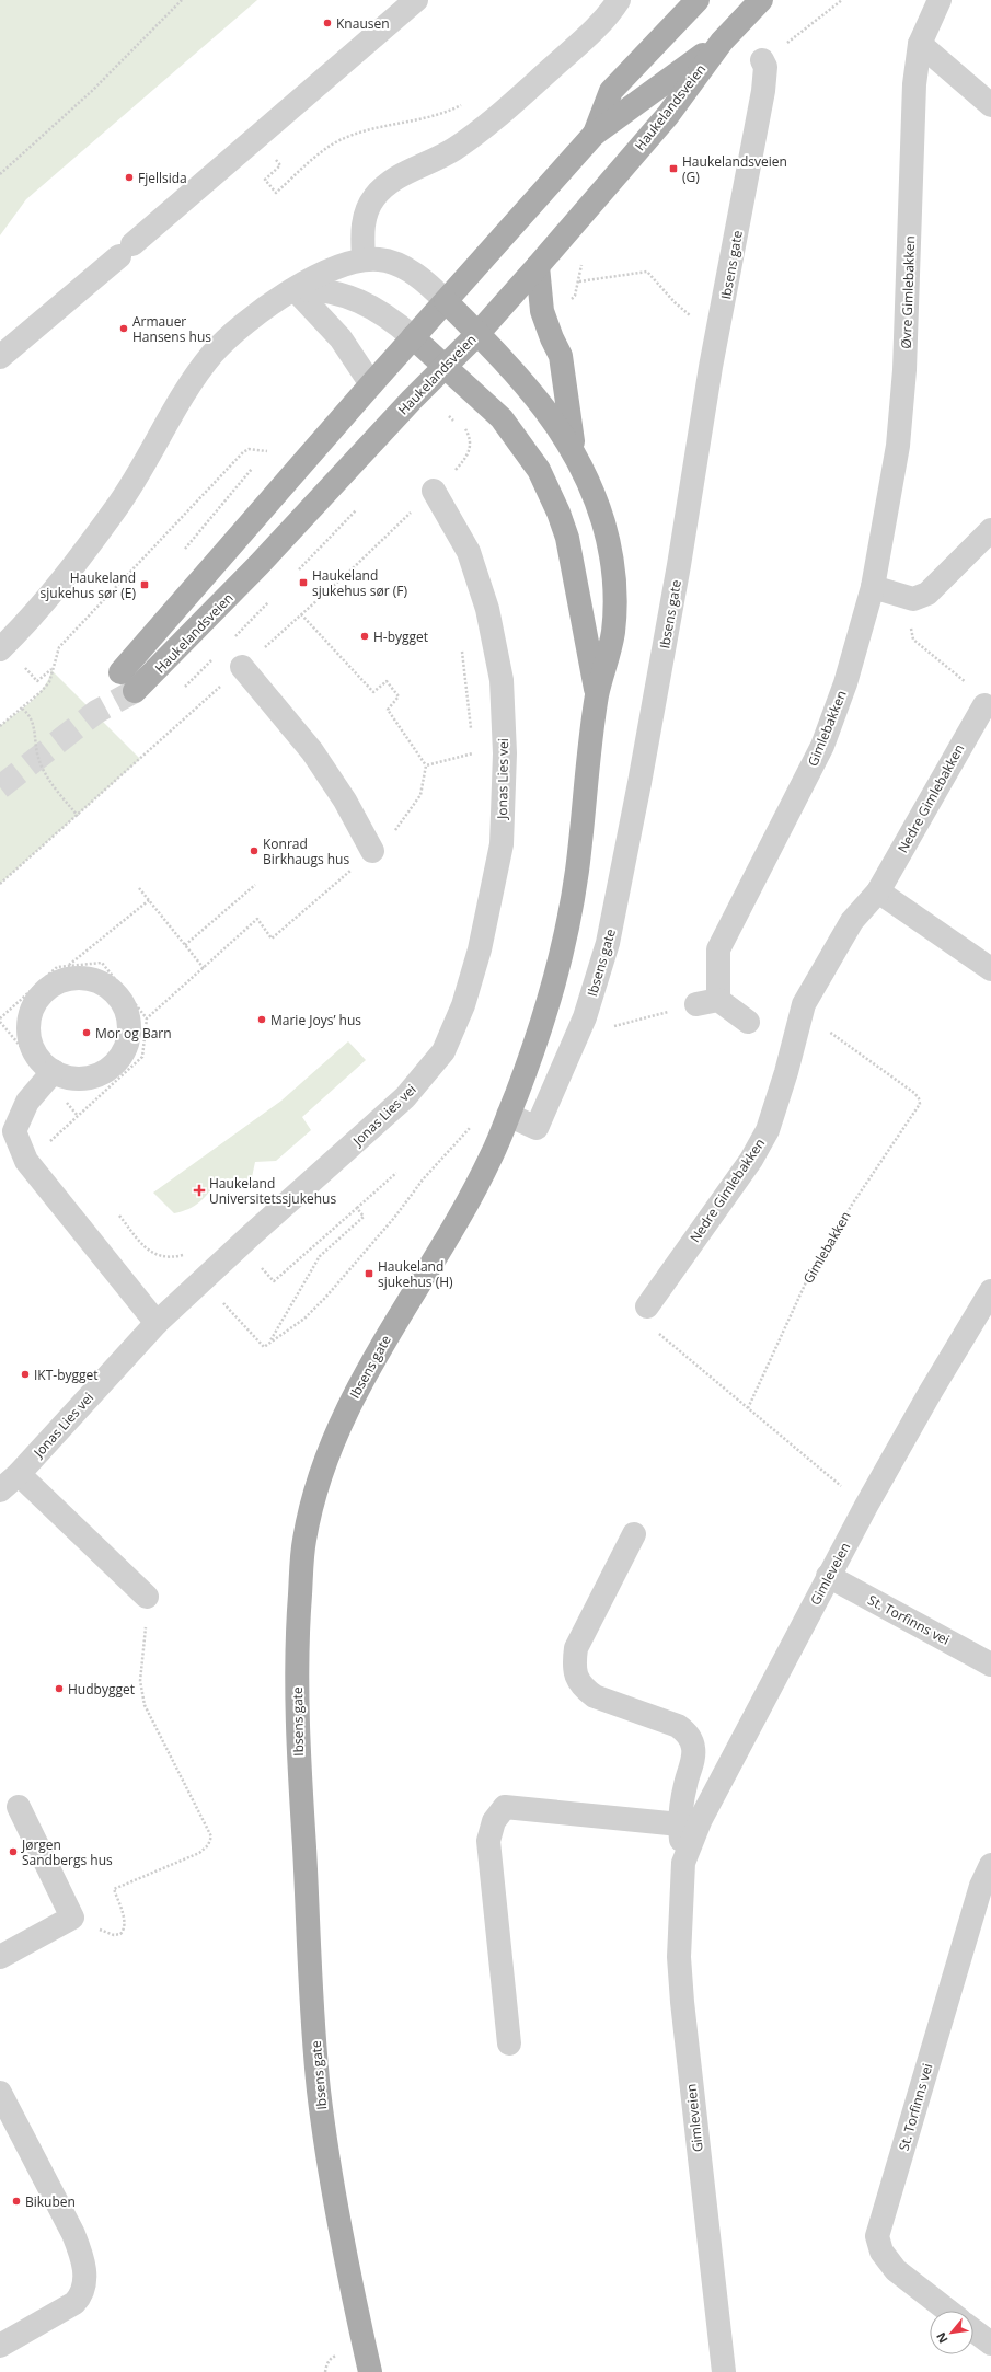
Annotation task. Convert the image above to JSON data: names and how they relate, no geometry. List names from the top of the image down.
{
  "streets": {
    "main road": ["Haukelandsveien", "Ibsens gate"],
    "street": [
      "Øvre Gimlebakken",
      "Gimlebakken",
      "Jonas Lies vei",
      "Nedre Gimlebakken",
      "Gimleveien",
      "St. Torfinns vei"
    ]
  },
  "crossings": [
    ["Haukelandsveien", "Ibsens gate"],
    ["Øvre Gimlebakken", "Gimlebakken"],
    ["Gimleveien", "St. Torfinns vei"]
  ],
  "places": {
    "other": [
      "Knausen",
      "Fjellsida",
      "Armauer Hansens hus",
      "H-bygget",
      "Konrad Birkhaugs hus",
      "Marie Joys’ hus",
      "Mor og Barn",
      "IKT-bygget",
      "Hudbygget",
      "Jørgen Sandbergs hus",
      "Bikuben"
    ],
    "transit": [
      "Haukelandsveien (G)",
      "Haukeland sjukehus sør (F)",
      "Haukeland sjukehus sør (E)",
      "Haukeland sjukehus (H)"
    ],
    "health": ["Haukeland Universitetssjukehus"]
  },
  "north": "bottom left"
}
